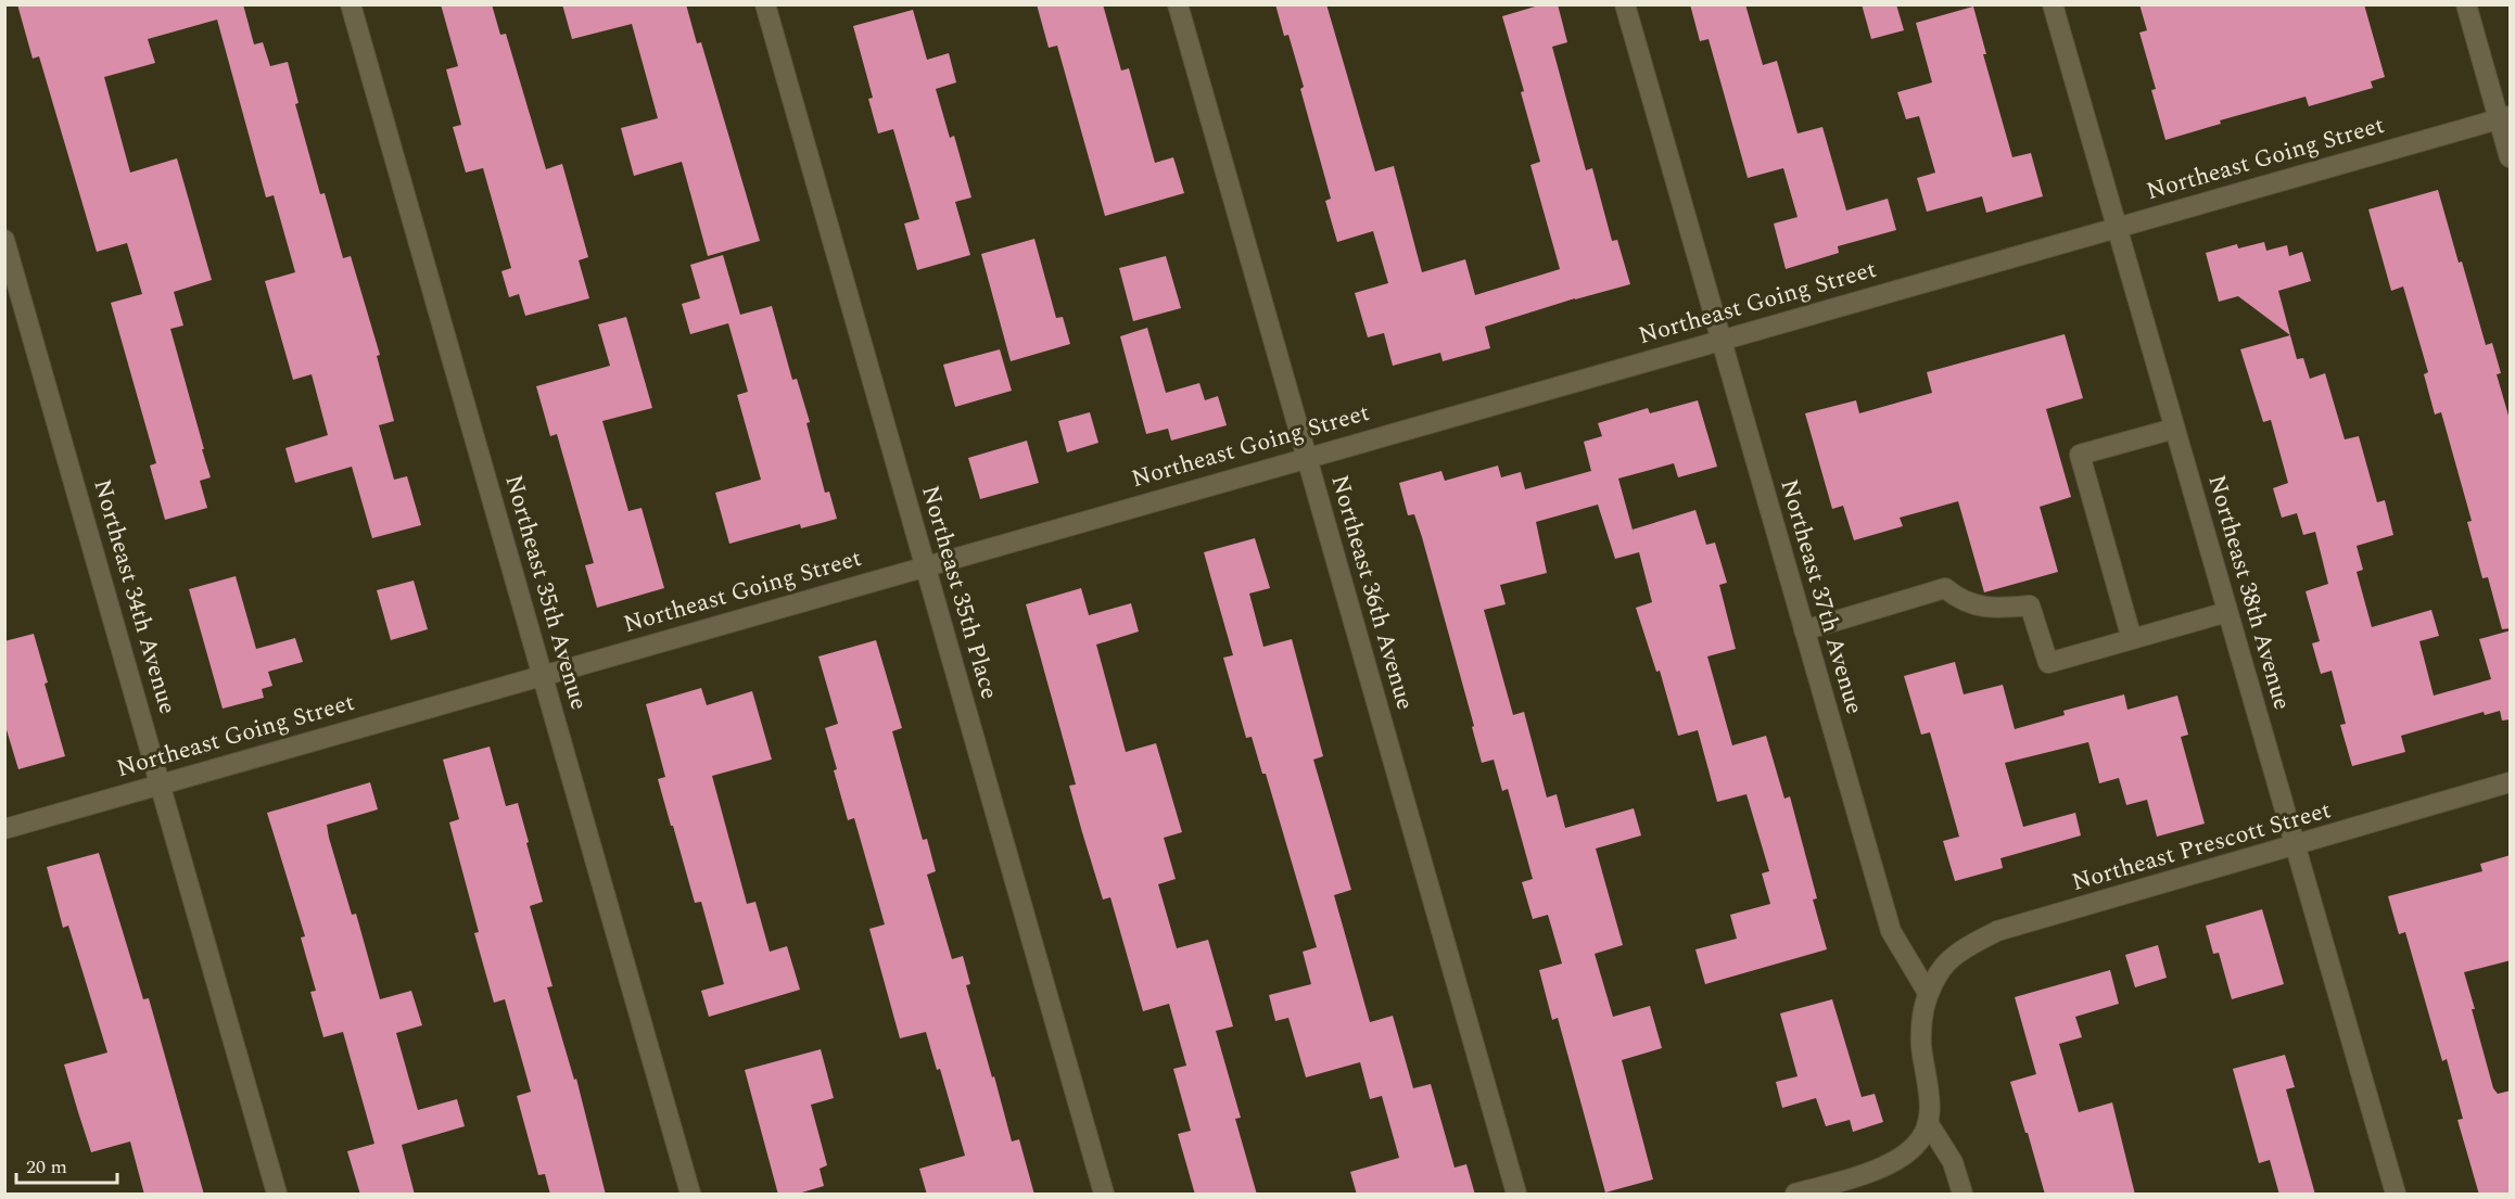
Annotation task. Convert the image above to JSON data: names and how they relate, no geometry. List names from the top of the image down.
{
  "streets": {
    "street": [
      "Northeast Going Street",
      "Northeast 35th Avenue",
      "Northeast 35th Place",
      "Northeast 36th Avenue",
      "Northeast 38th Avenue",
      "Northeast 34th Avenue",
      "Northeast 37th Avenue",
      "Northeast Prescott Street"
    ]
  },
  "crossings": [
    ["Northeast Going Street", "Northeast 35th Avenue"],
    ["Northeast Going Street", "Northeast 35th Place"],
    ["Northeast Going Street", "Northeast 36th Avenue"],
    ["Northeast Going Street", "Northeast 38th Avenue"],
    ["Northeast Going Street", "Northeast 34th Avenue"],
    ["Northeast Going Street", "Northeast 37th Avenue"],
    ["Northeast 38th Avenue", "Northeast Prescott Street"],
    ["Northeast 37th Avenue", "Northeast Prescott Street"]
  ],
  "scale_bar": "20 m"
}
